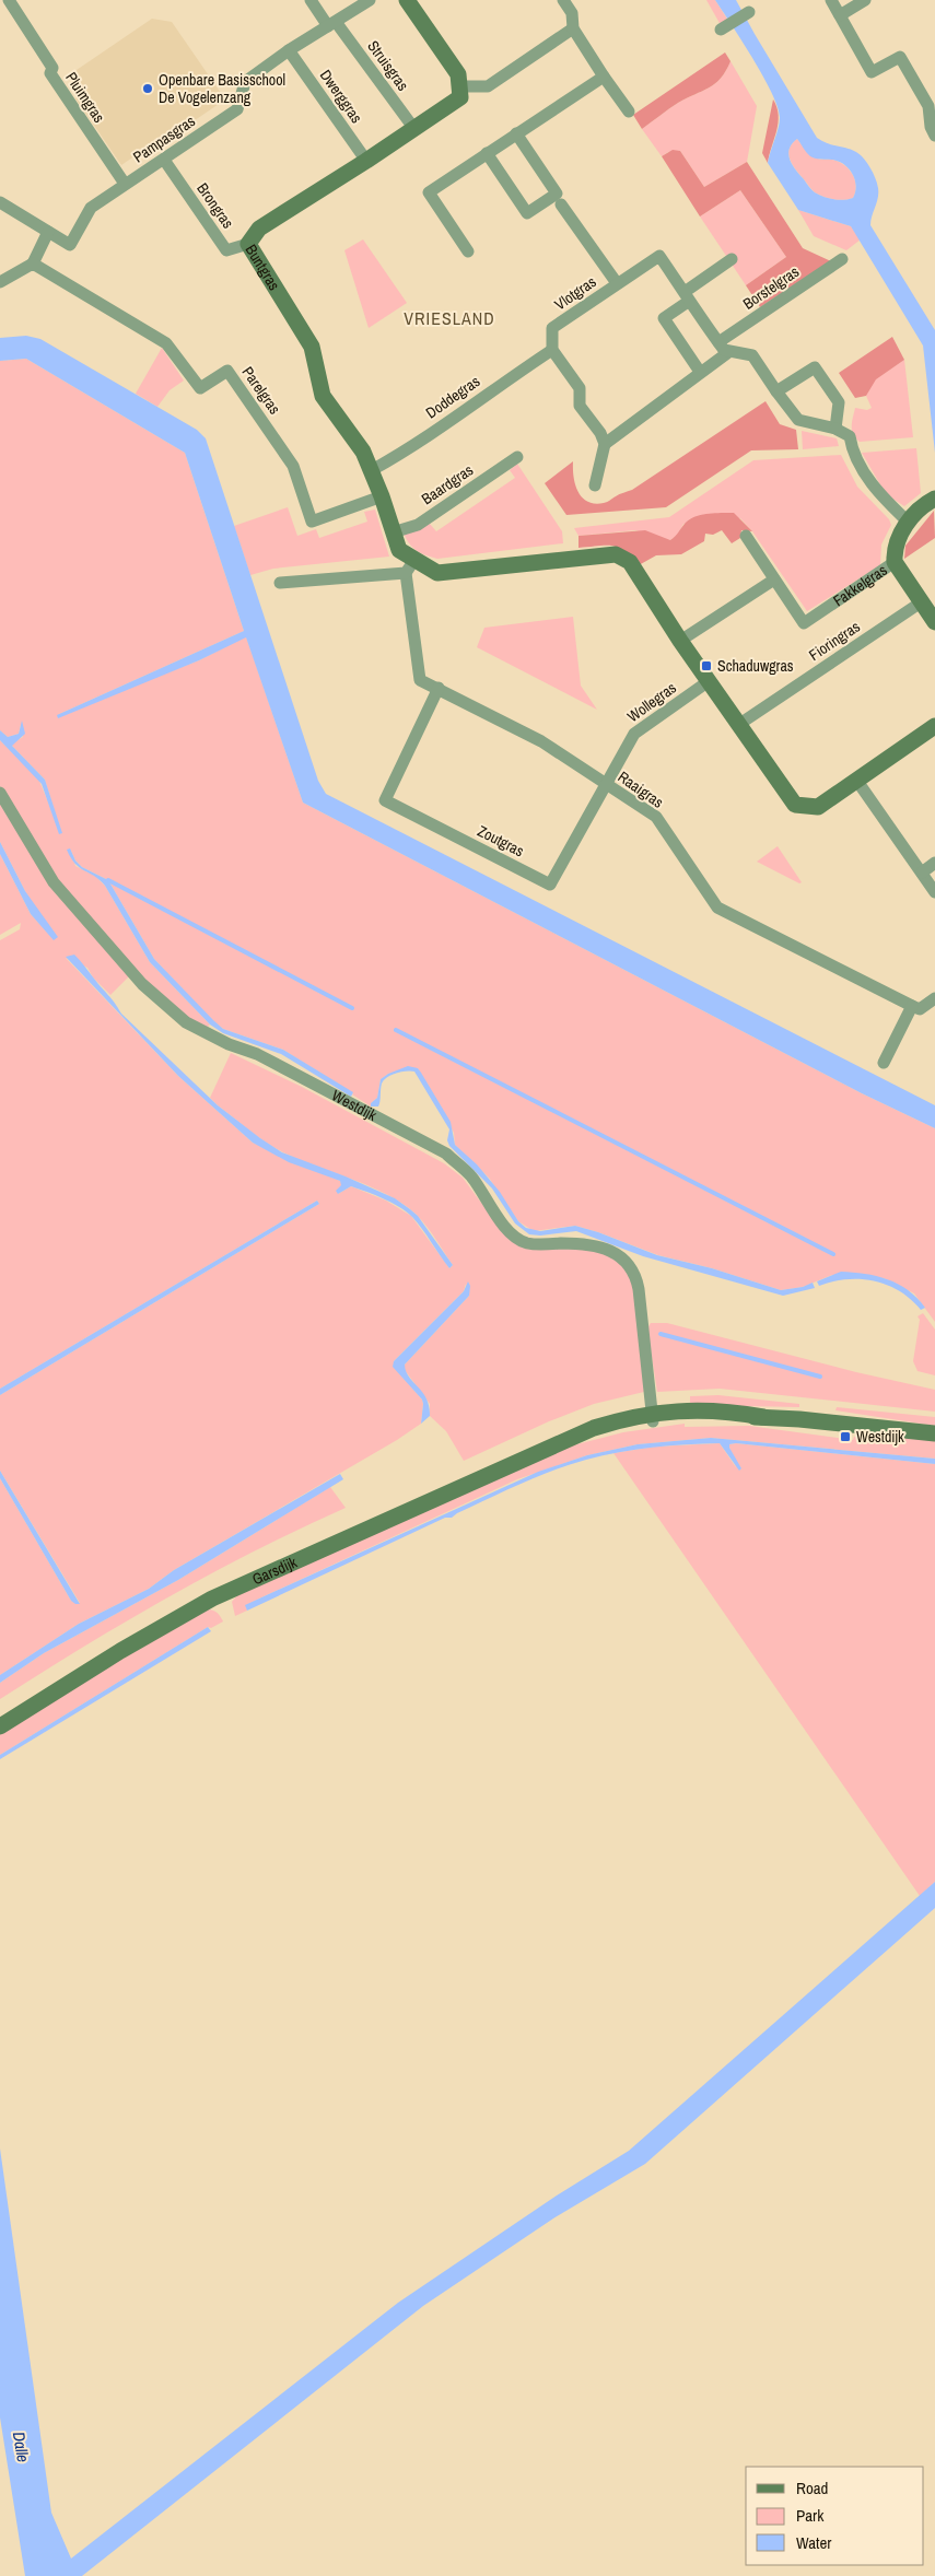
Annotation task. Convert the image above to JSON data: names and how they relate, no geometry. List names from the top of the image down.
{
  "streets": {
    "street": [
      "Struisgras",
      "Dwerggras",
      "Pluimgras",
      "Pampasgras",
      "Brongras",
      "Buntgras",
      "Borstelgras",
      "Vlotgras",
      "Parelgras",
      "Doddegras",
      "Baardgras",
      "Fakkelgras",
      "Fioringras",
      "Wollegras",
      "Raaigras",
      "Zoutgras",
      "Westdijk",
      "Garsdijk"
    ]
  },
  "crossings": [
    ["Struisgras", "Pampasgras"],
    ["Struisgras", "Buntgras"],
    ["Dwerggras", "Pampasgras"],
    ["Dwerggras", "Buntgras"],
    ["Pluimgras", "Pampasgras"],
    ["Pampasgras", "Brongras"],
    ["Brongras", "Buntgras"],
    ["Buntgras", "Parelgras"],
    ["Buntgras", "Doddegras"],
    ["Buntgras", "Baardgras"],
    ["Borstelgras", "Vlotgras"],
    ["Vlotgras", "Doddegras"],
    ["Wollegras", "Raaigras"],
    ["Wollegras", "Zoutgras"],
    ["Raaigras", "Zoutgras"],
    ["Westdijk", "Garsdijk"]
  ],
  "districts": ["VRIESLAND"],
  "water": ["Dalle"],
  "places": {
    "other": ["Openbare Basisschool De Vogelenzang"],
    "transit": ["Schaduwgras", "Westdijk"]
  },
  "legend": ["Road", "Park", "Water"]
}
